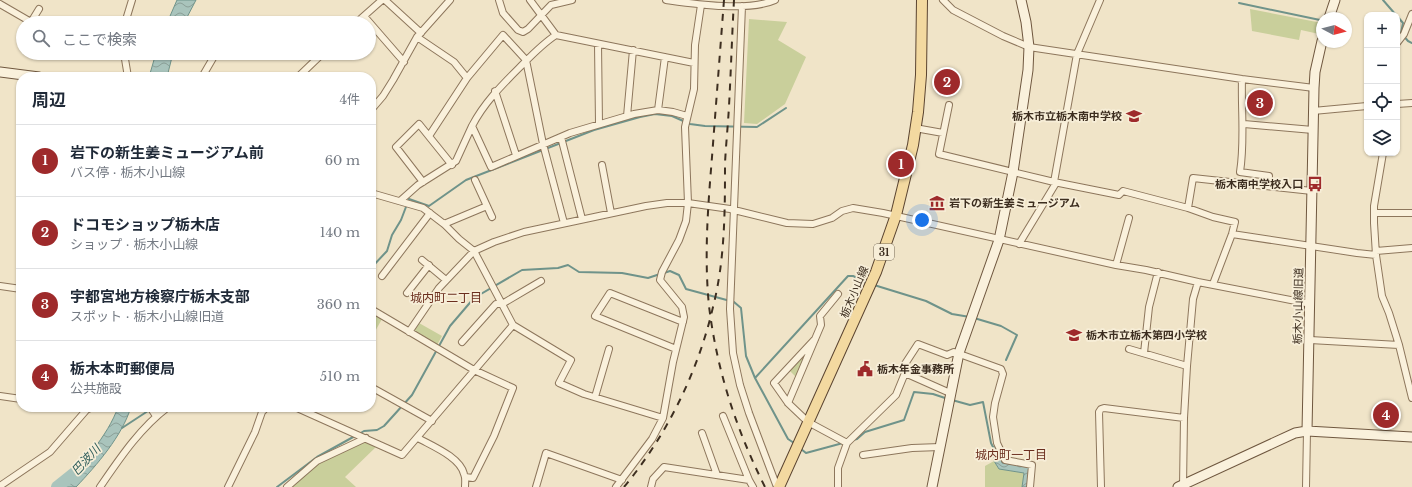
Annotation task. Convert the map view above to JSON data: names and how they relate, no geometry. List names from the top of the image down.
{
  "streets": {
    "main road": ["31", "栃木小山線"],
    "street": ["栃木小山線旧道"]
  },
  "districts": ["城内町二丁目", "城内町一丁目"],
  "water": ["巴波川"],
  "places": {
    "school or university": ["栃木市立栃木南中学校", "栃木市立栃木第四小学校"],
    "bus stop": ["栃木南中学校入口"],
    "museum": ["岩下の新生姜ミュージアム"],
    "public building": ["栃木年金事務所"]
  },
  "north": "right",
  "page": {
    "map_buttons": ["+", "−"],
    "search": "ここで検索",
    "pins": [
      "2",
      "3",
      "1",
      "4"
    ],
    "heading": ["周辺", "4件"],
    "list": [
      {
        "mark": "1",
        "name": "岩下の新生姜ミュージアム前",
        "note": "バス停 · 栃木小山線",
        "value": "60 m"
      },
      {
        "mark": "2",
        "name": "ドコモショップ栃木店",
        "note": "ショップ · 栃木小山線",
        "value": "140 m"
      },
      {
        "mark": "3",
        "name": "宇都宮地方検察庁栃木支部",
        "note": "スポット · 栃木小山線旧道",
        "value": "360 m"
      },
      {
        "mark": "4",
        "name": "栃木本町郵便局",
        "note": "公共施設",
        "value": "510 m"
      }
    ]
  }
}
